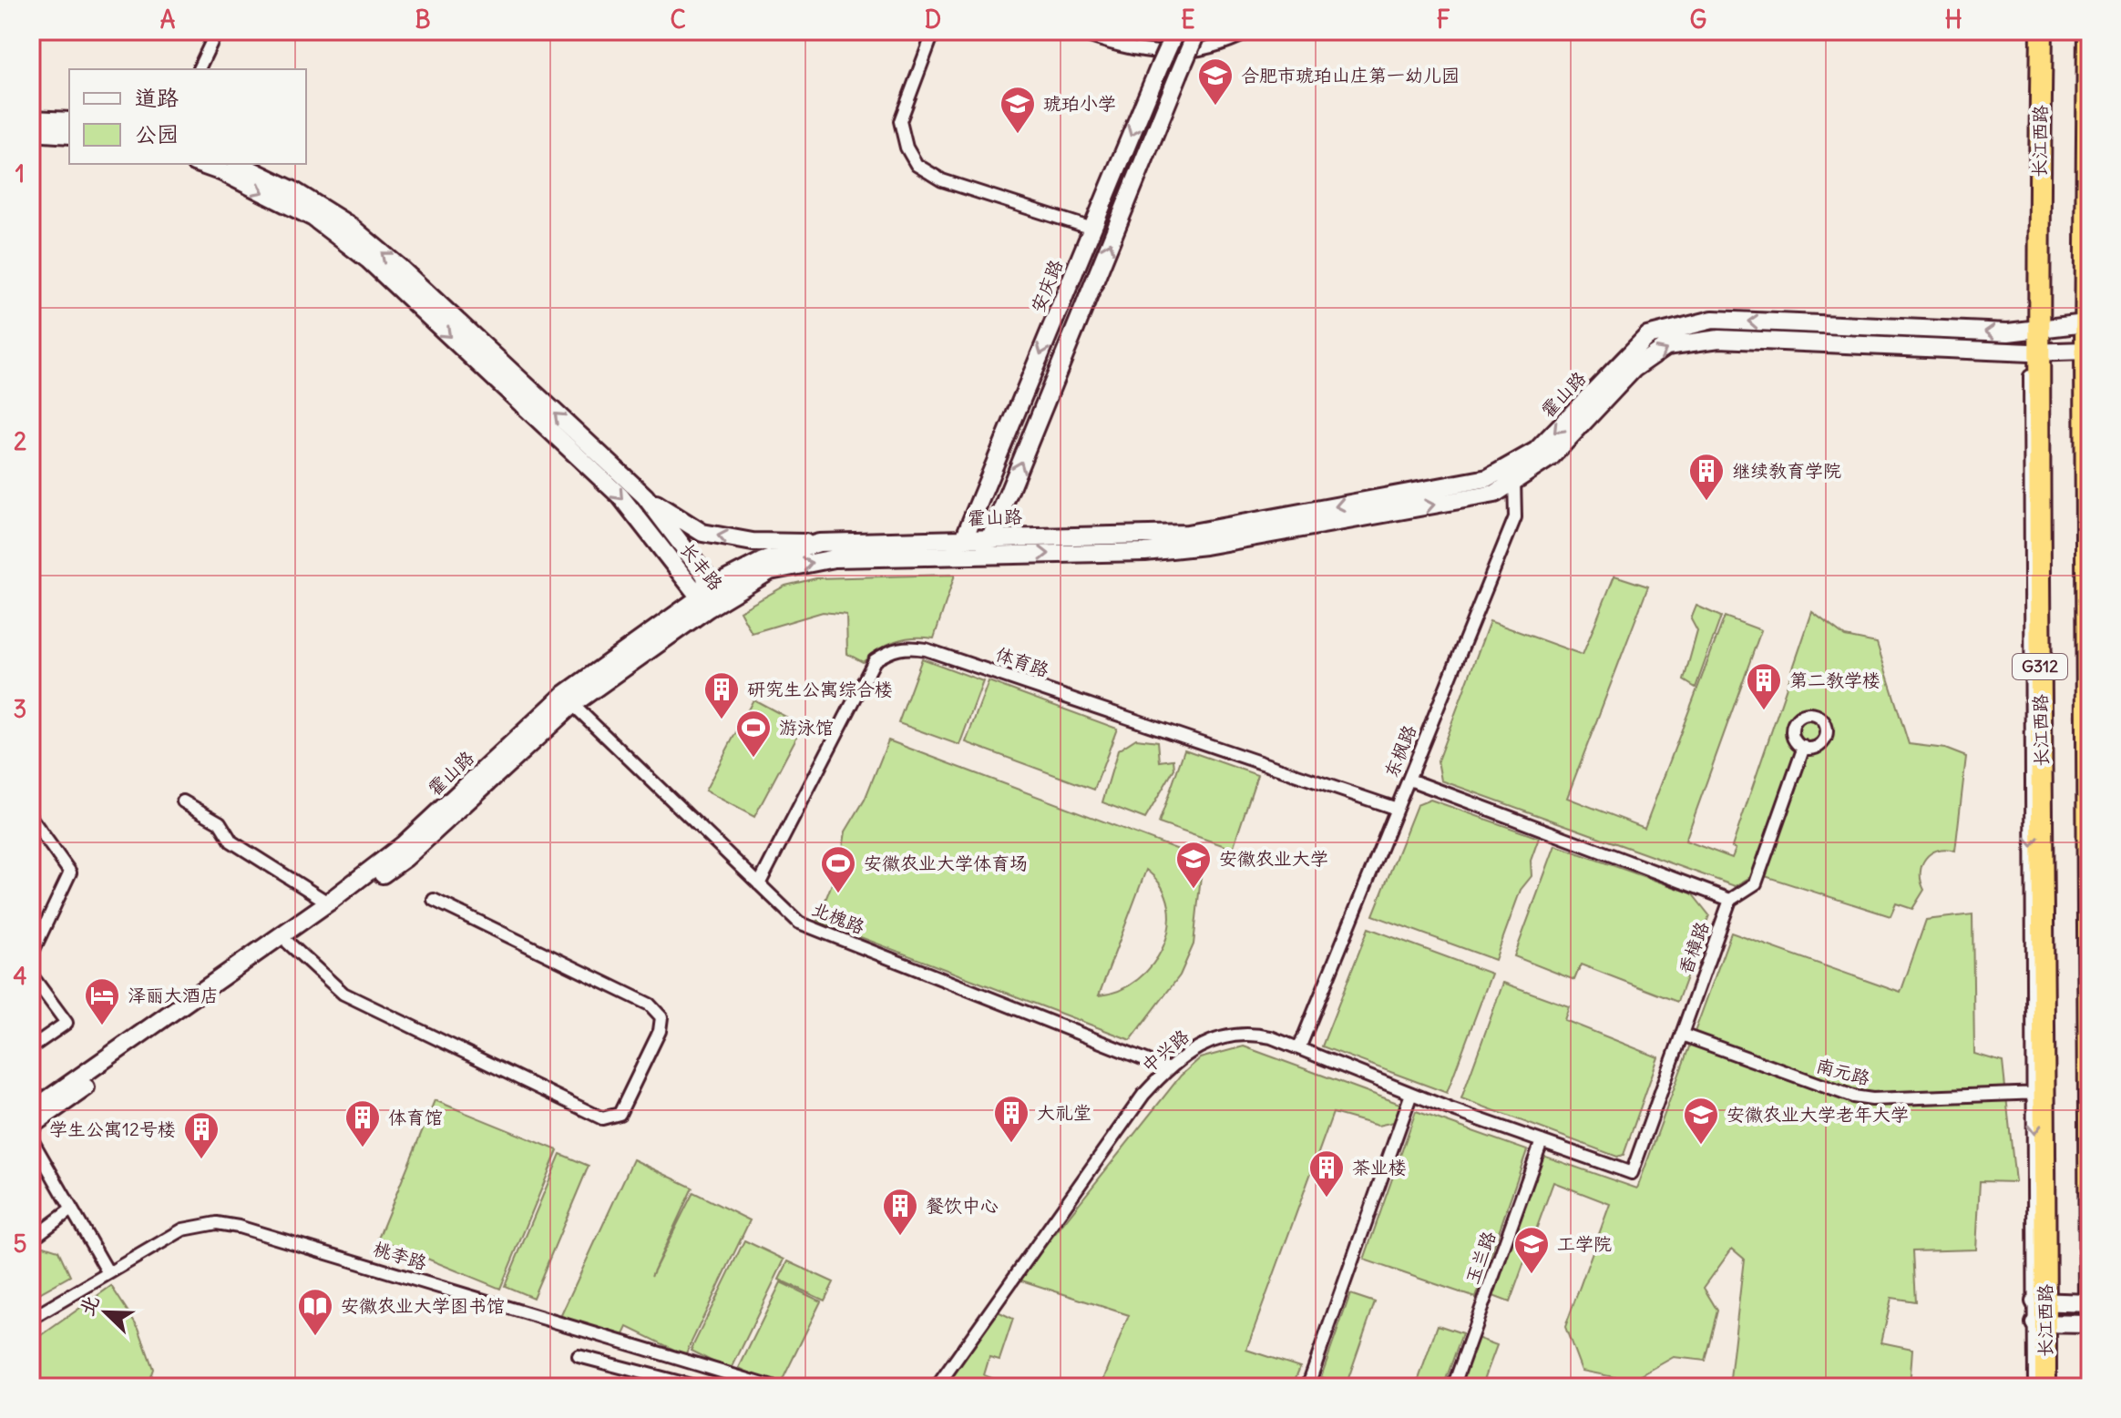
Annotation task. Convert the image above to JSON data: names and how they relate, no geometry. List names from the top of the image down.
{
  "streets": {
    "highway": ["长江西路", "G312"],
    "main road": ["安庆路", "霍山路", "长丰路"],
    "street": [
      "体育路",
      "东枫路",
      "北槐路",
      "香樟路",
      "中兴路",
      "南元路",
      "桃李路",
      "玉兰路"
    ]
  },
  "crossings": [
    ["长江西路", "霍山路"],
    ["长江西路", "南元路"],
    ["安庆路", "霍山路"],
    ["霍山路", "长丰路"],
    ["霍山路", "G312"],
    ["霍山路", "东枫路"],
    ["霍山路", "北槐路"],
    ["体育路", "东枫路"],
    ["体育路", "北槐路"],
    ["东枫路", "中兴路"],
    ["北槐路", "中兴路"],
    ["香樟路", "中兴路"],
    ["香樟路", "南元路"],
    ["中兴路", "玉兰路"]
  ],
  "places": {
    "school or university": [
      "合肥市琥珀山庄第一幼儿园",
      "琥珀小学",
      "安徽农业大学",
      "安徽农业大学老年大学",
      "工学院"
    ],
    "building": [
      "继续教育学院",
      "第二教学楼",
      "研究生公寓综合楼",
      "大礼堂",
      "体育馆",
      "学生公寓12号楼",
      "茶业楼",
      "餐饮中心"
    ],
    "sports": ["游泳馆", "安徽农业大学体育场"],
    "hotel": ["泽丽大酒店"],
    "library": ["安徽农业大学图书馆"]
  },
  "legend": ["道路", "公园"],
  "north": "top left",
  "grid": {
    "columns": [
      "A",
      "B",
      "C",
      "D",
      "E",
      "F",
      "G",
      "H"
    ],
    "rows": [
      "1",
      "2",
      "3",
      "4",
      "5"
    ]
  }
}
